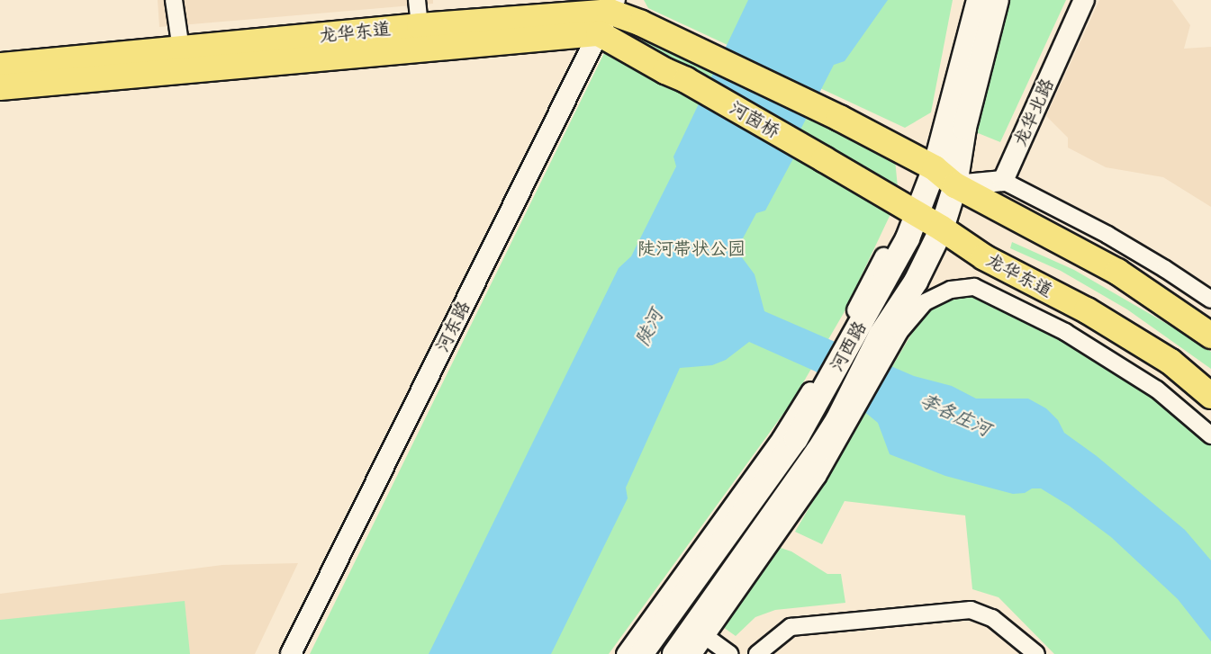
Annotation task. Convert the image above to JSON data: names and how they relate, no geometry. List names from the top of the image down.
{
  "streets": {
    "main road": ["龙华东道", "河茵桥", "河西路"],
    "street": ["龙华北路", "河东路"]
  },
  "crossings": [
    ["龙华东道", "河茵桥"],
    ["龙华东道", "河东路"],
    ["龙华东道", "河西路"],
    ["河茵桥", "河东路"],
    ["河茵桥", "河西路"]
  ],
  "water": ["陡河", "李各庄河"],
  "parks": ["陡河带状公园"]
}
